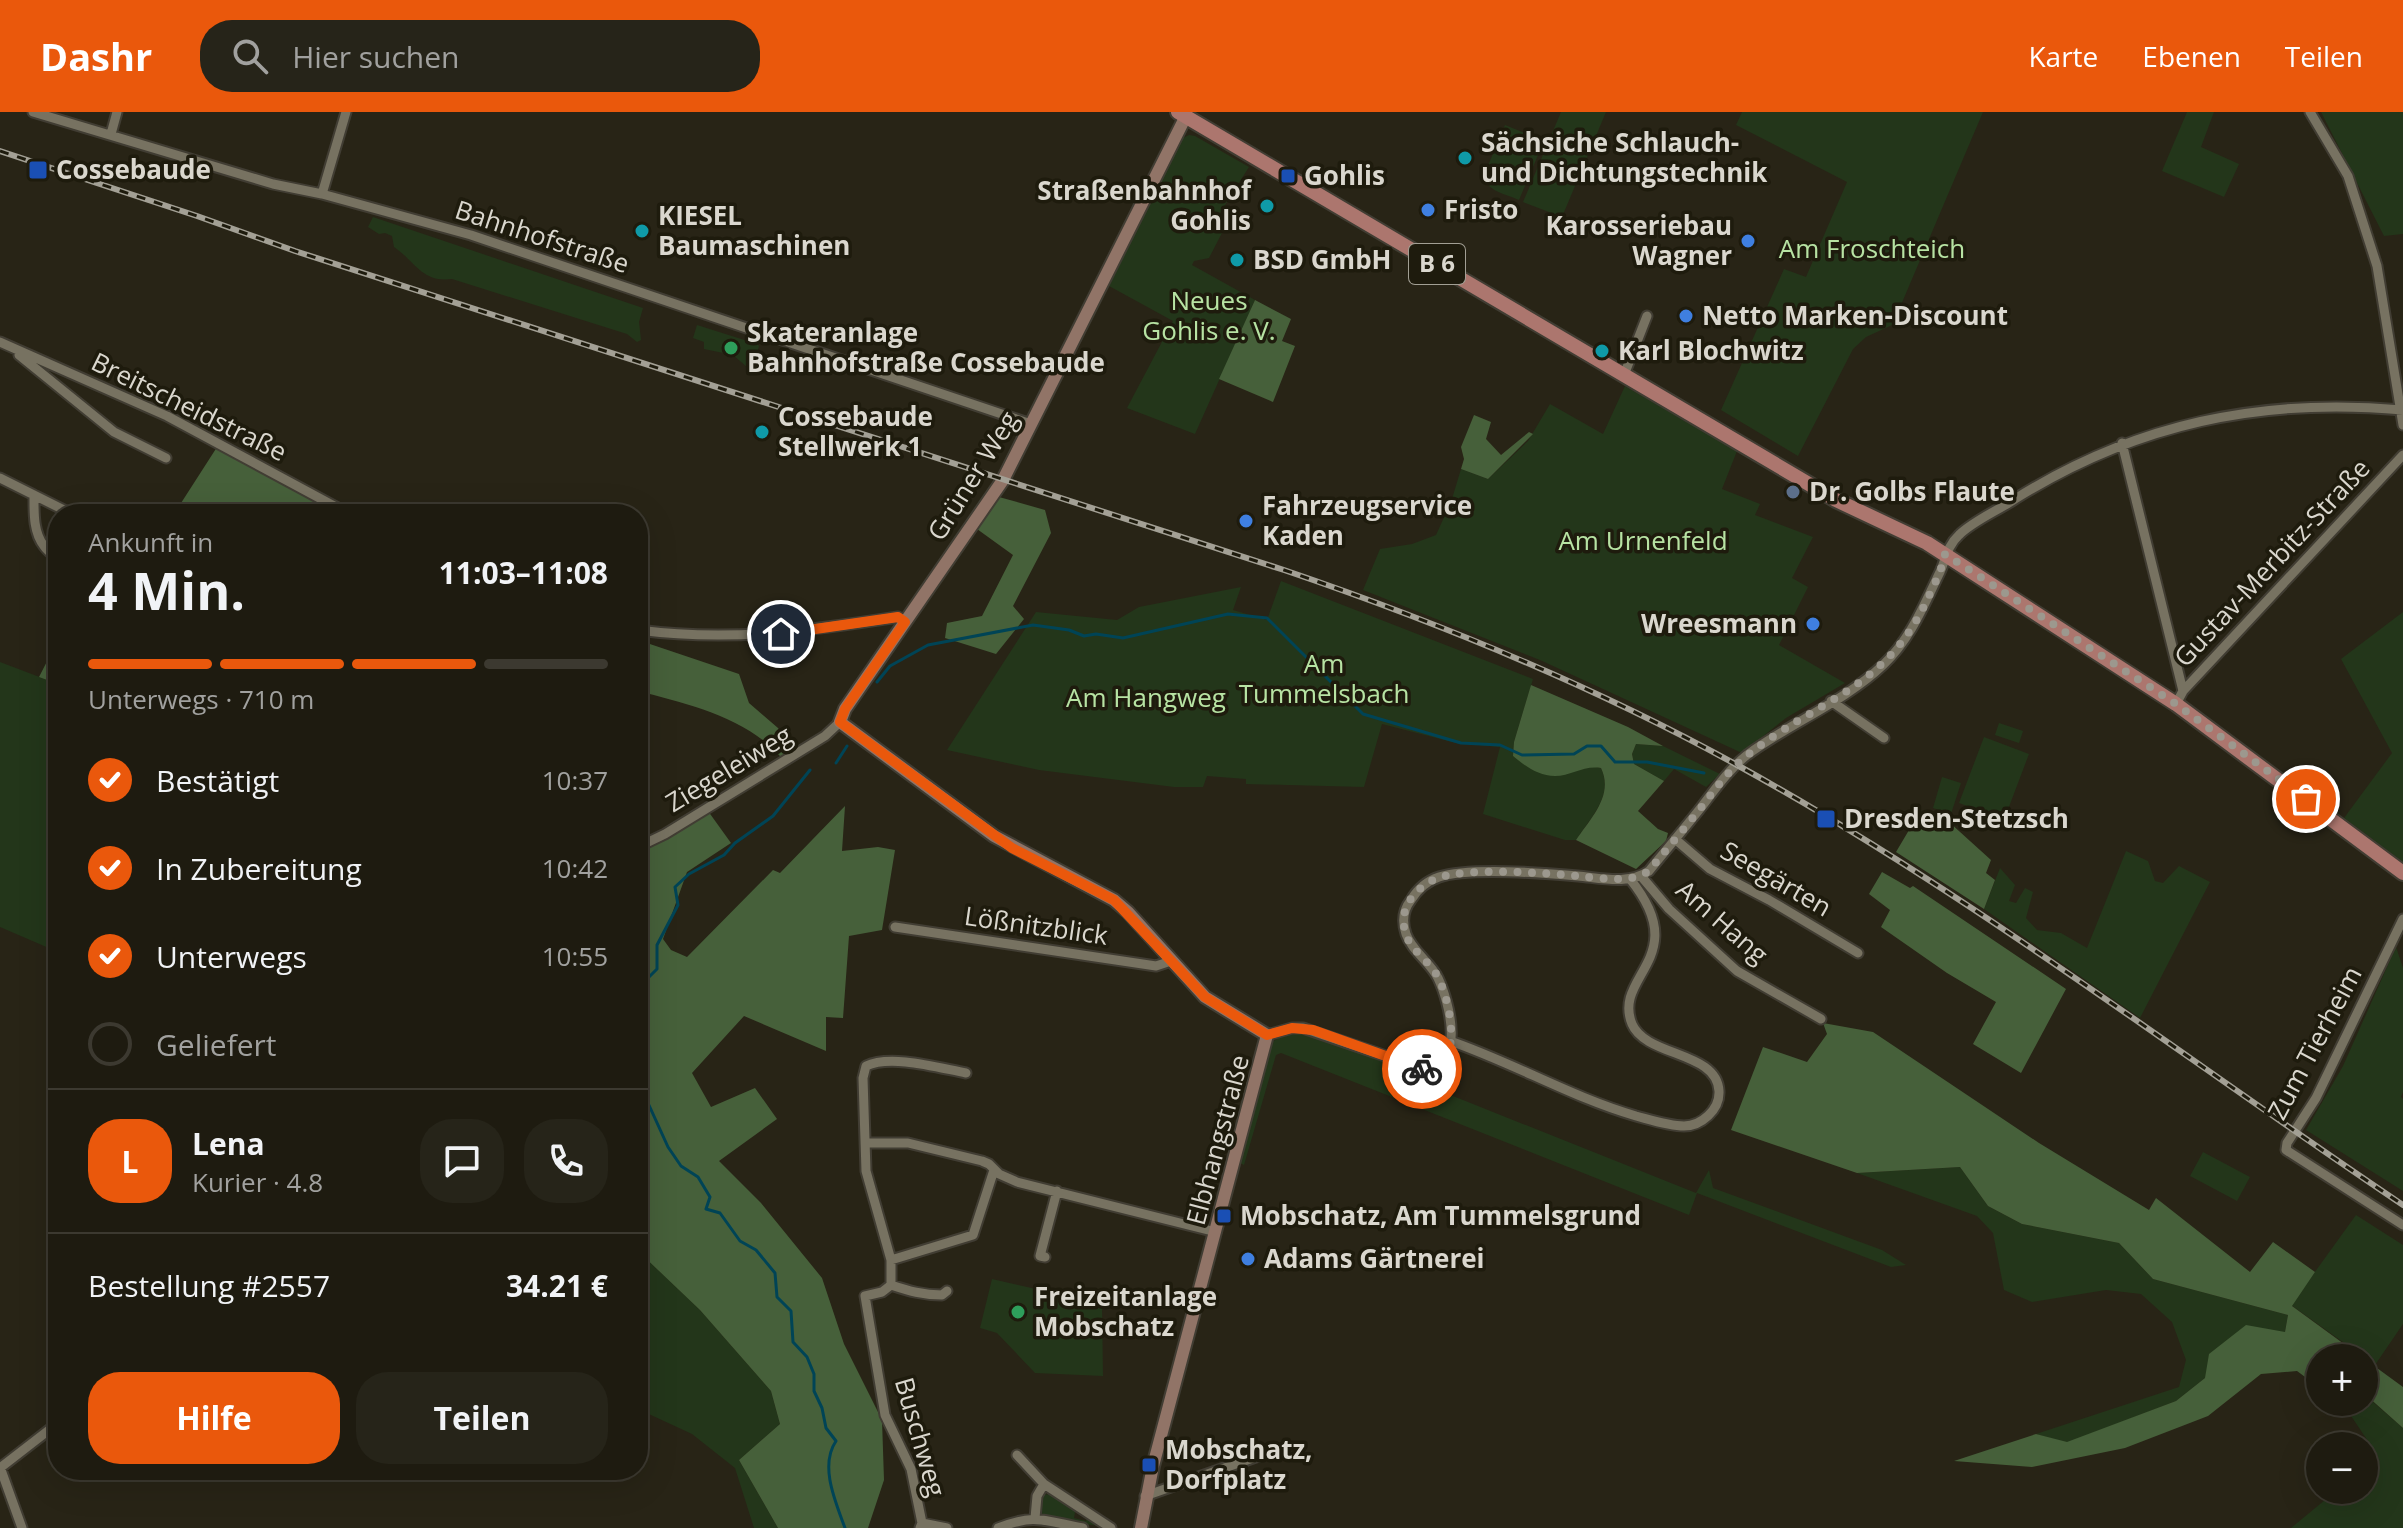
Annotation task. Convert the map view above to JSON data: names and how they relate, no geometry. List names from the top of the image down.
{
  "streets": {
    "main road": ["B 6"],
    "street": [
      "Bahnhofstraße",
      "Breitscheidstraße",
      "Grüner Weg",
      "Gustav-Merbitz-Straße",
      "Ziegeleiweg",
      "Seegärten",
      "Am Hang",
      "Lößnitzblick",
      "Zum Tierheim",
      "Elbhangstraße",
      "Buschweg"
    ]
  },
  "crossings": [
    ["Bahnhofstraße", "Grüner Weg"],
    ["B 6", "Grüner Weg"],
    ["B 6", "Gustav-Merbitz-Straße"],
    ["Grüner Weg", "Ziegeleiweg"],
    ["Grüner Weg", "Elbhangstraße"],
    ["Ziegeleiweg", "Elbhangstraße"],
    ["Lößnitzblick", "Elbhangstraße"]
  ],
  "parks": [
    "Am Froschteich",
    "Neues Gohlis e. V.",
    "Am Urnenfeld",
    "Am Tummelsbach",
    "Am Hangweg"
  ],
  "places": {
    "other": [
      "Sächsiche Schlauch- und Dichtungstechnik",
      "Straßenbahnhof Gohlis",
      "Fristo",
      "KIESEL Baumaschinen",
      "Karosseriebau Wagner",
      "BSD GmbH",
      "Netto Marken-Discount",
      "Skateranlage Bahnhofstraße Cossebaude",
      "Karl Blochwitz",
      "Cossebaude Stellwerk 1",
      "Dr. Golbs Flaute",
      "Fahrzeugservice Kaden",
      "Wreesmann",
      "Adams Gärtnerei",
      "Freizeitanlage Mobschatz"
    ],
    "transit": [
      "Cossebaude",
      "Gohlis",
      "Dresden-Stetzsch",
      "Mobschatz, Am Tummelsgrund",
      "Mobschatz, Dorfplatz"
    ]
  },
  "page": {
    "header": "Dashr",
    "search": "Hier suchen",
    "nav": ["Karte", "Ebenen", "Teilen"],
    "heading": ["4 Min.", "Ankunft in", "11:03–11:08"],
    "panel": [
      "Lena",
      "Kurier · 4.8",
      "Bestellung #2557",
      "34.21 €"
    ],
    "bar": "Unterwegs · 710 m",
    "list": [
      ["Bestätigt", "10:37"],
      ["In Zubereitung", "10:42"],
      ["Unterwegs", "10:55"],
      "Geliefert"
    ],
    "round": "L",
    "map_buttons": ["+", "−"],
    "buttons": ["Hilfe", "Teilen"]
  }
}
